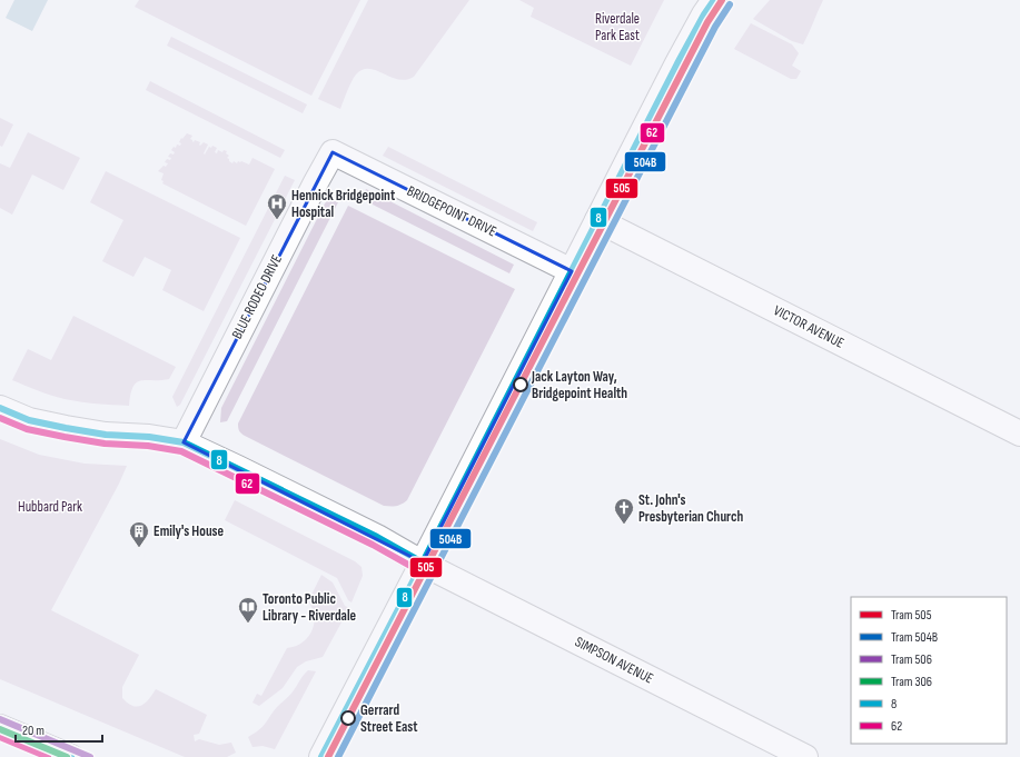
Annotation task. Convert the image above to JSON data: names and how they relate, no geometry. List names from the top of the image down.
{
  "streets": {
    "street": [
      "BRIDGEPOINT DRIVE",
      "BLUE RODEO DRIVE",
      "VICTOR AVENUE",
      "SIMPSON AVENUE"
    ]
  },
  "crossings": [
    ["BRIDGEPOINT DRIVE", "BLUE RODEO DRIVE"],
    ["BLUE RODEO DRIVE", "SIMPSON AVENUE"]
  ],
  "parks": ["Riverdale Park East", "Hubbard Park"],
  "places": {
    "hospital": ["Hennick Bridgepoint Hospital"],
    "other": ["Jack Layton Way, Bridgepoint Health", "Gerrard Street East"],
    "church": ["St. John's Presbyterian Church"],
    "building": ["Emily's House"],
    "library": ["Toronto Public Library - Riverdale"]
  },
  "lines": [
    "tram line 505",
    "transit line 8",
    "tram line 504B",
    "transit line 62",
    "tram line 506",
    "tram line 306"
  ],
  "legend": [
    "Tram 505",
    "Tram 504B",
    "Tram 506",
    "Tram 306",
    "8",
    "62"
  ],
  "scale_bar": "20 m"
}
